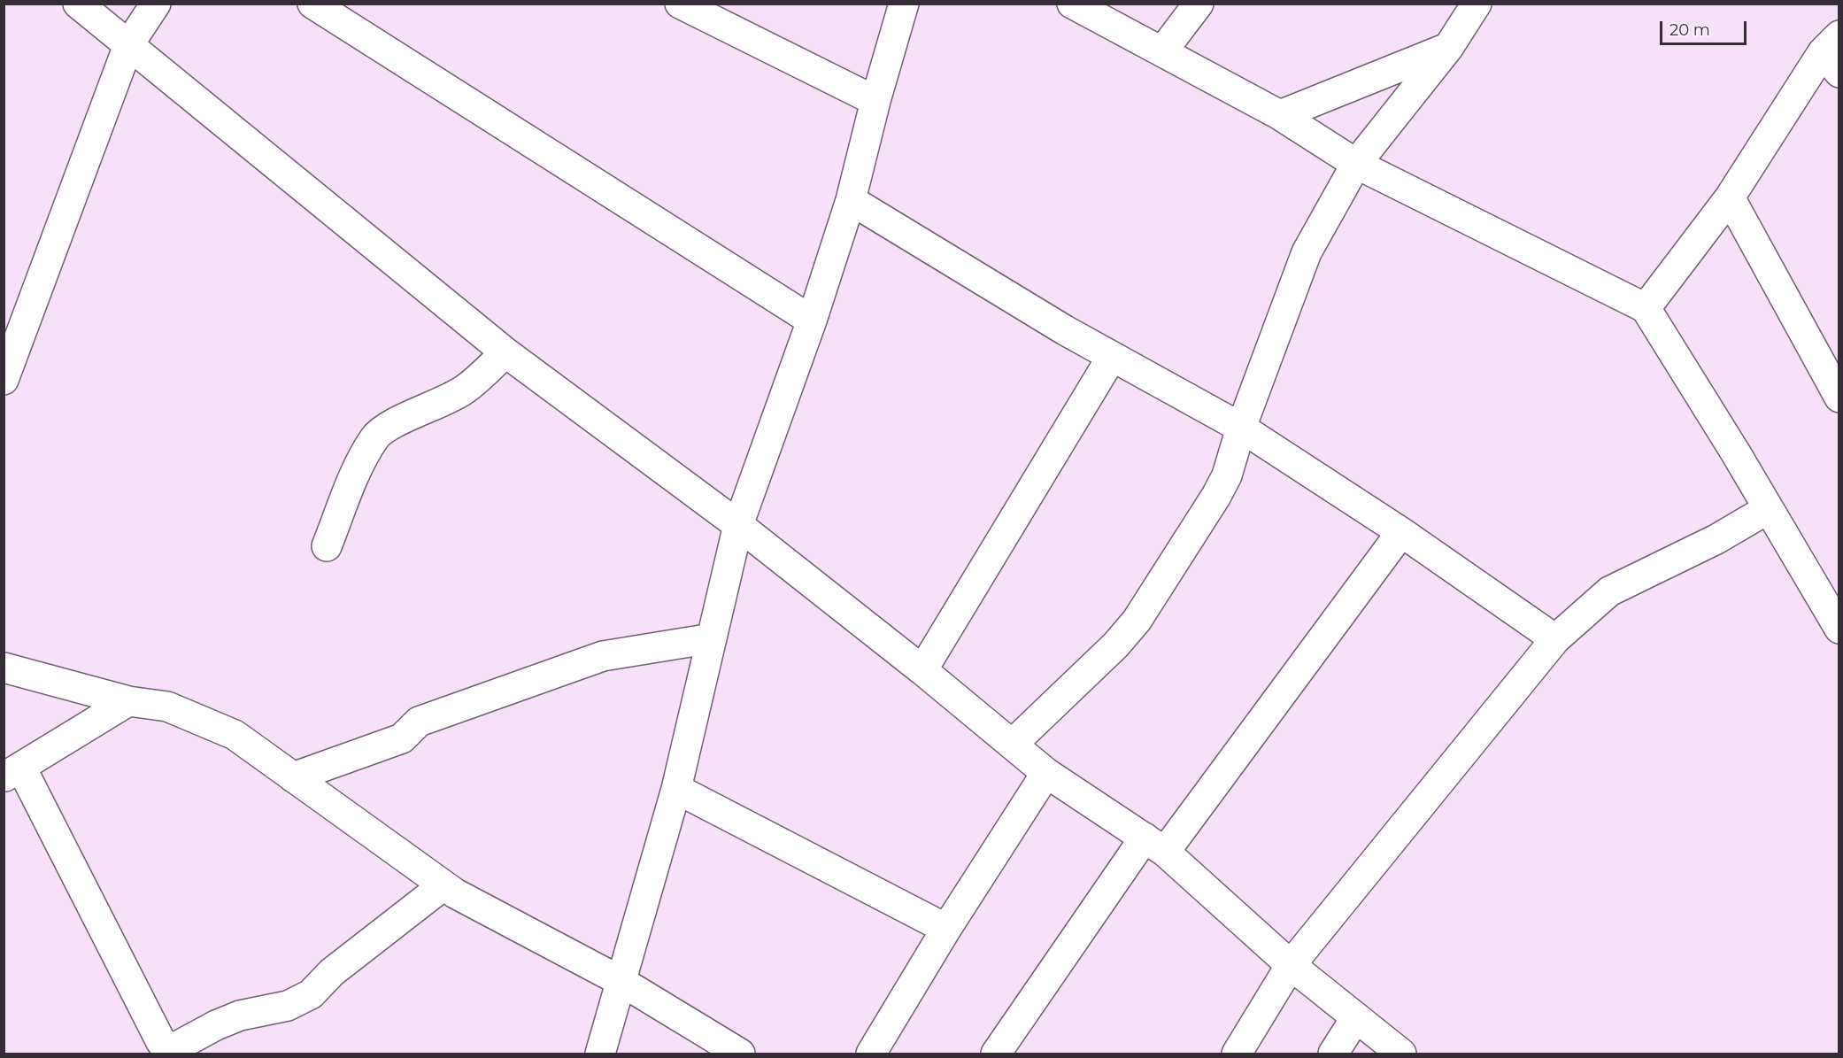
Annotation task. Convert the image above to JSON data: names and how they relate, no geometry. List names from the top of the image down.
{
  "scale_bar": "20 m"
}
